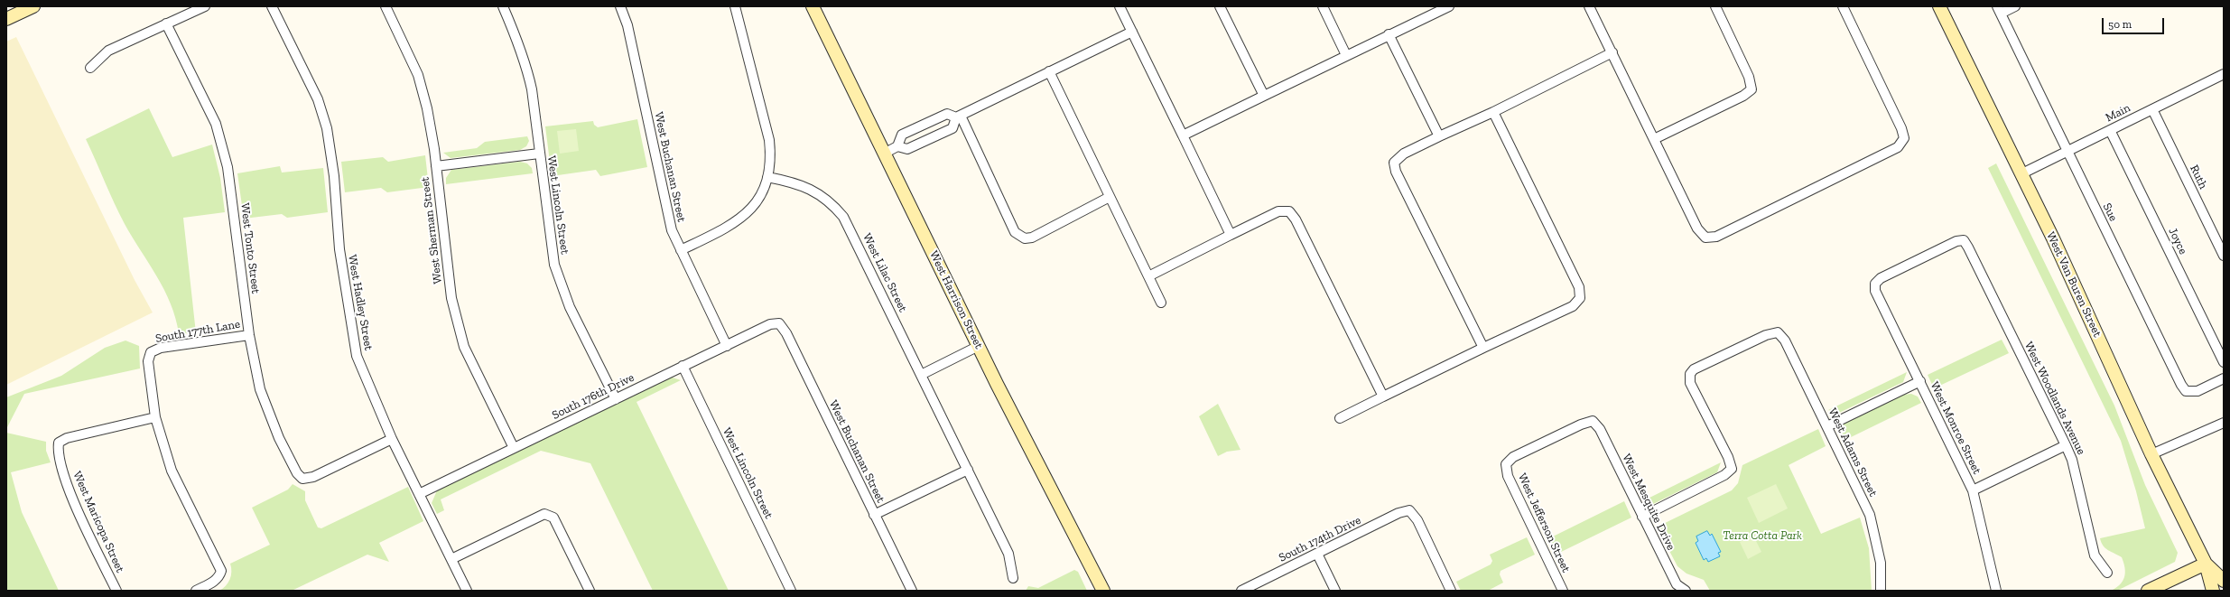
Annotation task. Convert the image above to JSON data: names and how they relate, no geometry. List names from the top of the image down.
{
  "streets": {
    "street": [
      "Main",
      "West Buchanan Street",
      "Ruth",
      "West Lincoln Street",
      "Sue",
      "West Sherman Street",
      "Joyce",
      "West Tonto Street",
      "West Lilac Street",
      "West Van Buren Street",
      "West Harrison Street",
      "West Hadley Street",
      "South 177th Lane",
      "South 176th Drive",
      "West Woodlands Avenue",
      "West Monroe Street",
      "West Adams Street",
      "West Mesquite Drive",
      "West Maricopa Street",
      "West Jefferson Street",
      "South 174th Drive"
    ]
  },
  "crossings": [
    ["Main", "Ruth"],
    ["Main", "Sue"],
    ["Main", "Joyce"],
    ["Main", "West Van Buren Street"],
    ["West Buchanan Street", "South 176th Drive"],
    ["West Lincoln Street", "South 176th Drive"],
    ["West Sherman Street", "South 176th Drive"],
    ["West Tonto Street", "West Hadley Street"],
    ["West Tonto Street", "South 177th Lane"],
    ["West Hadley Street", "South 176th Drive"],
    ["South 177th Lane", "West Maricopa Street"],
    ["West Woodlands Avenue", "West Monroe Street"],
    ["West Adams Street", "West Mesquite Drive"],
    ["West Mesquite Drive", "West Jefferson Street"]
  ],
  "parks": ["Terra Cotta Park"],
  "scale_bar": "50 m"
}
